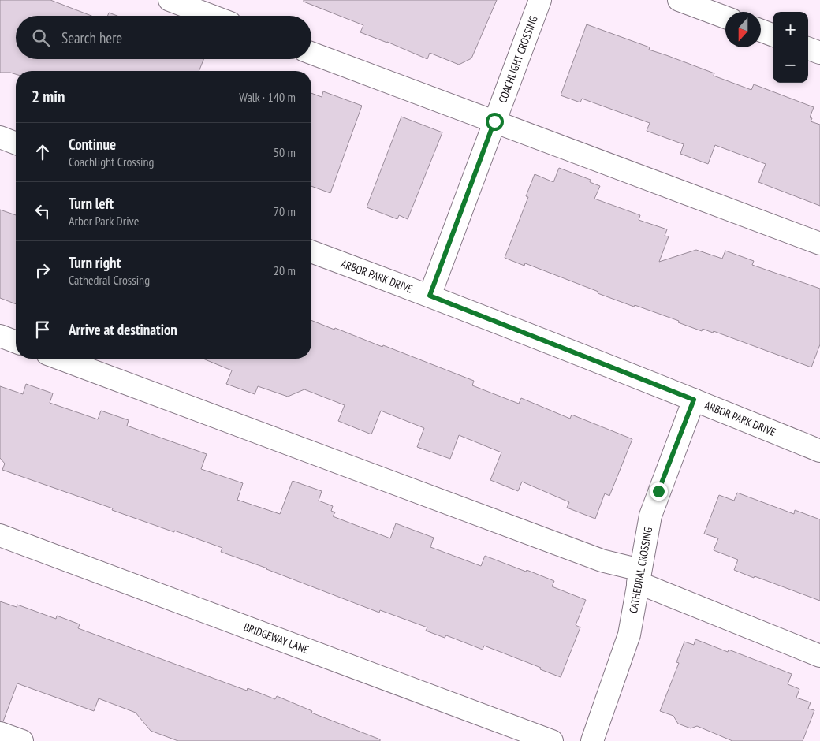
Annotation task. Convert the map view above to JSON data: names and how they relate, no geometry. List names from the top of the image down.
{
  "streets": {
    "street": [
      "COACHLIGHT CROSSING",
      "ARBOR PARK DRIVE",
      "CATHEDRAL CROSSING",
      "BRIDGEWAY LANE"
    ]
  },
  "crossings": [
    ["COACHLIGHT CROSSING", "ARBOR PARK DRIVE"],
    ["ARBOR PARK DRIVE", "CATHEDRAL CROSSING"]
  ],
  "north": "bottom",
  "page": {
    "map_buttons": ["+", "−"],
    "search": "Search here",
    "heading": ["2 min", "Walk · 140 m"],
    "list": [
      ["Continue", "Coachlight Crossing", "50 m"],
      ["Turn left", "Arbor Park Drive", "70 m"],
      ["Turn right", "Cathedral Crossing", "20 m"],
      "Arrive at destination"
    ]
  }
}
